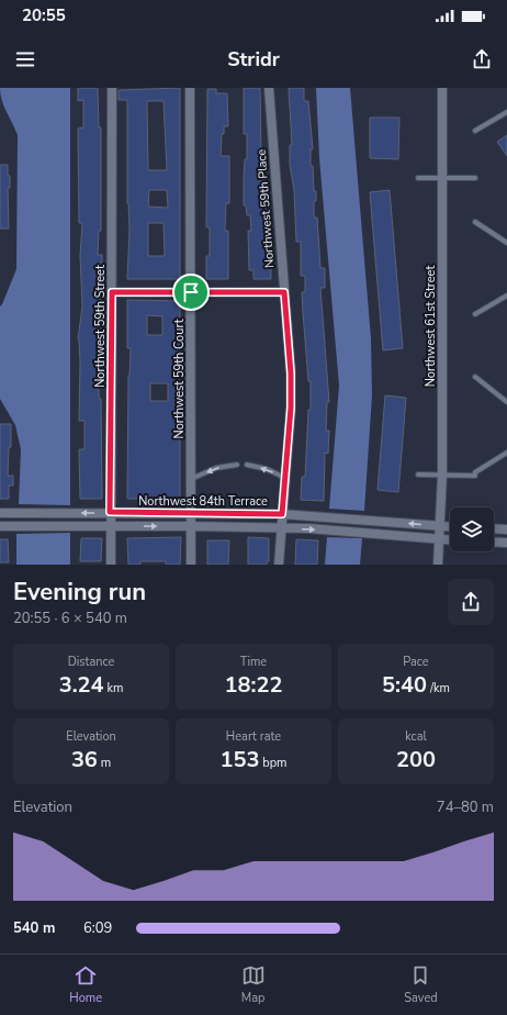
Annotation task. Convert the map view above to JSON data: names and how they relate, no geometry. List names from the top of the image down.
{
  "streets": {
    "street": [
      "Northwest 59th Place",
      "Northwest 59th Street",
      "Northwest 61st Street",
      "Northwest 59th Court",
      "Northwest 84th Terrace"
    ]
  },
  "crossings": [
    ["Northwest 59th Place", "Northwest 84th Terrace"],
    ["Northwest 59th Street", "Northwest 84th Terrace"],
    ["Northwest 61st Street", "Northwest 84th Terrace"],
    ["Northwest 59th Court", "Northwest 84th Terrace"]
  ],
  "page": {
    "status": "20:55",
    "header": "Stridr",
    "heading": ["Evening run", "20:55 · 6 × 540 m"],
    "stats": [
      ["Distance", "3.24 km"],
      ["Time", "18:22"],
      ["Pace", "5:40 /km"],
      ["Elevation", "36 m"],
      ["Heart rate", "153 bpm"],
      ["kcal", "200"]
    ],
    "chart": ["Elevation", "74–80 m"],
    "list": [
      {
        "name": "540 m",
        "note": "6:09"
      }
    ],
    "tabs": ["Home", "Map", "Saved"]
  }
}
